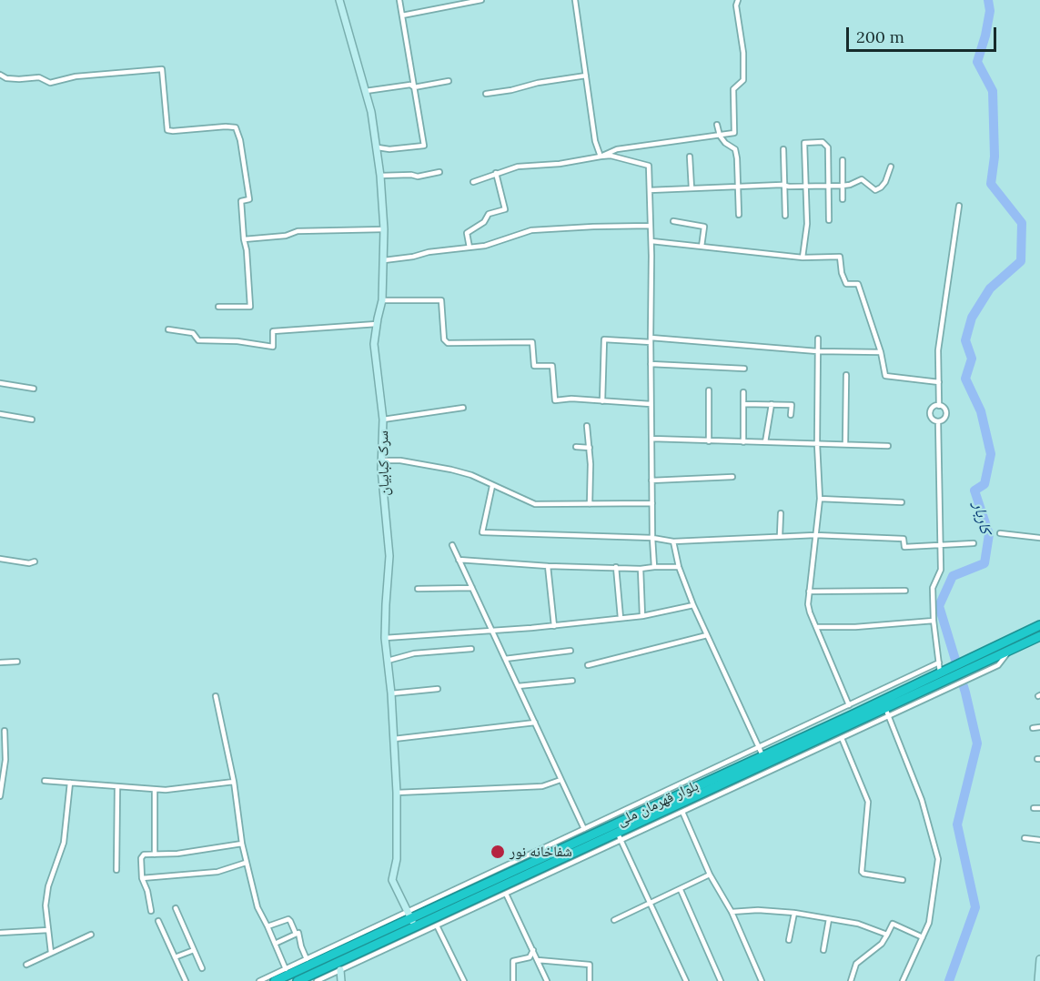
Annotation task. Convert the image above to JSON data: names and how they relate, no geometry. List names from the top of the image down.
{
  "streets": {
    "highway": ["بلوار قهرمان ملی"],
    "street": ["سرک کبابیان"]
  },
  "crossings": [
    ["سرک کبابیان", "بلوار قهرمان ملی"]
  ],
  "water": ["کاربار"],
  "places": ["شفاخانه نور"],
  "scale_bar": "200 m"
}
